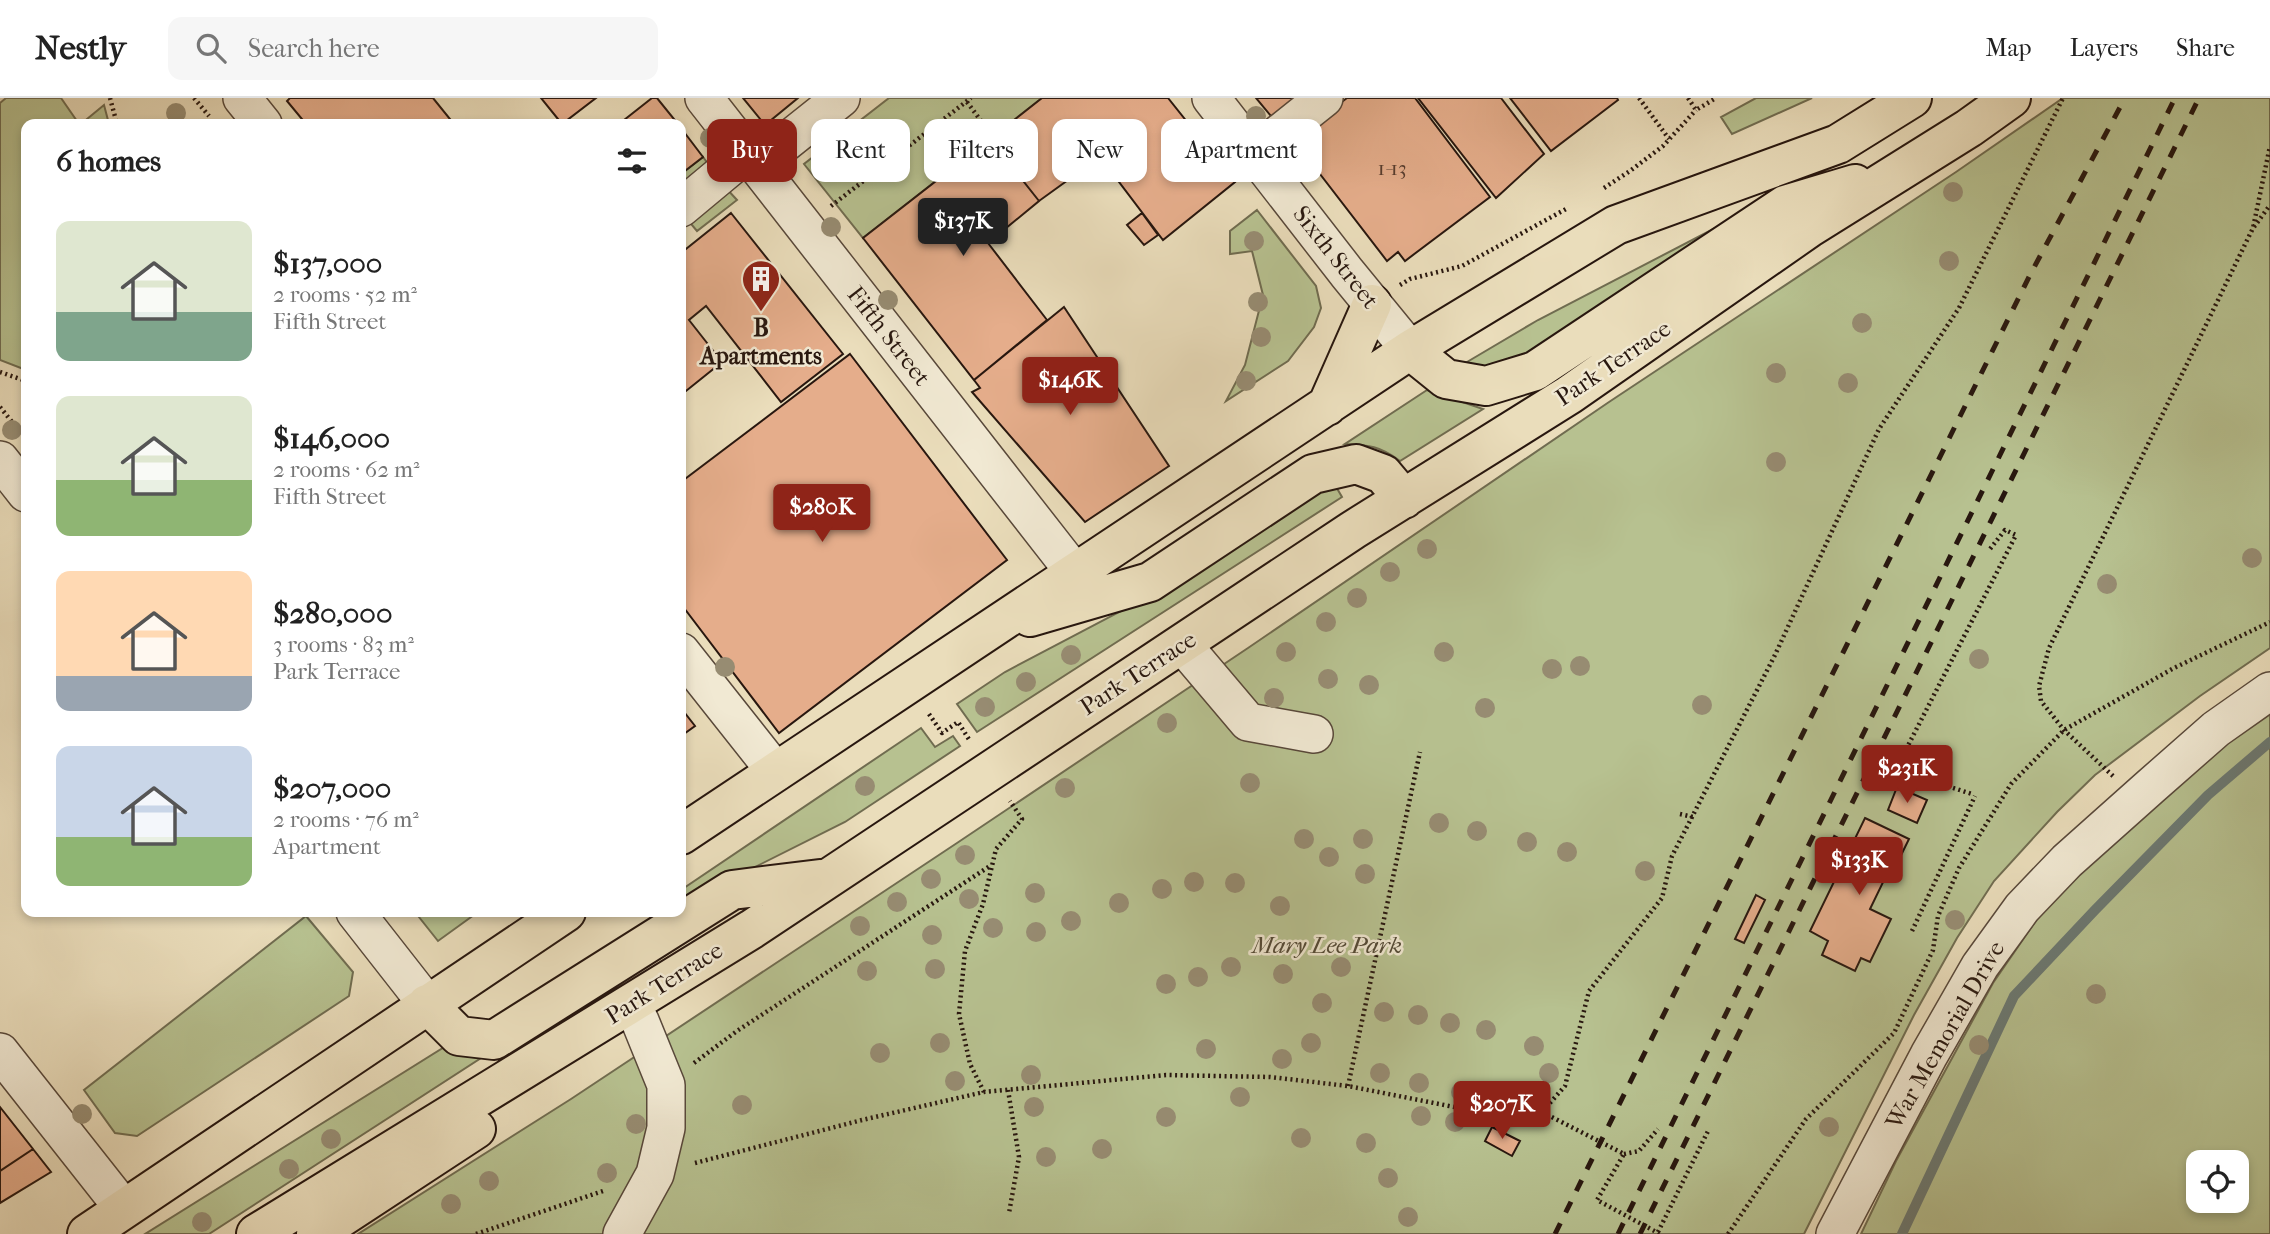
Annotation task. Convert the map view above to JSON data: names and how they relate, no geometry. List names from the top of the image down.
{
  "streets": {
    "highway": ["Park Terrace"],
    "street": ["Sixth Street", "Fifth Street", "War Memorial Drive"]
  },
  "parks": ["Mary Lee Park"],
  "places": {
    "building": ["B Apartments"]
  },
  "house_numbers": ["1-13"],
  "page": {
    "header": "Nestly",
    "search": "Search here",
    "nav": ["Map", "Layers", "Share"],
    "chip": [
      "Buy",
      "Rent",
      "Filters",
      "New",
      "Apartment"
    ],
    "heading": "6 homes",
    "price": [
      "$137K",
      "$146K",
      "$280K",
      "$231K",
      "$133K",
      "$207K"
    ],
    "list": [
      {
        "name": "$137,000",
        "note": "2 rooms · 52 m² · Fifth Street"
      },
      {
        "name": "$146,000",
        "note": "2 rooms · 62 m² · Fifth Street"
      },
      {
        "name": "$280,000",
        "note": "3 rooms · 83 m² · Park Terrace"
      },
      {
        "name": "$207,000",
        "note": "2 rooms · 76 m² · Apartment"
      }
    ]
  }
}
